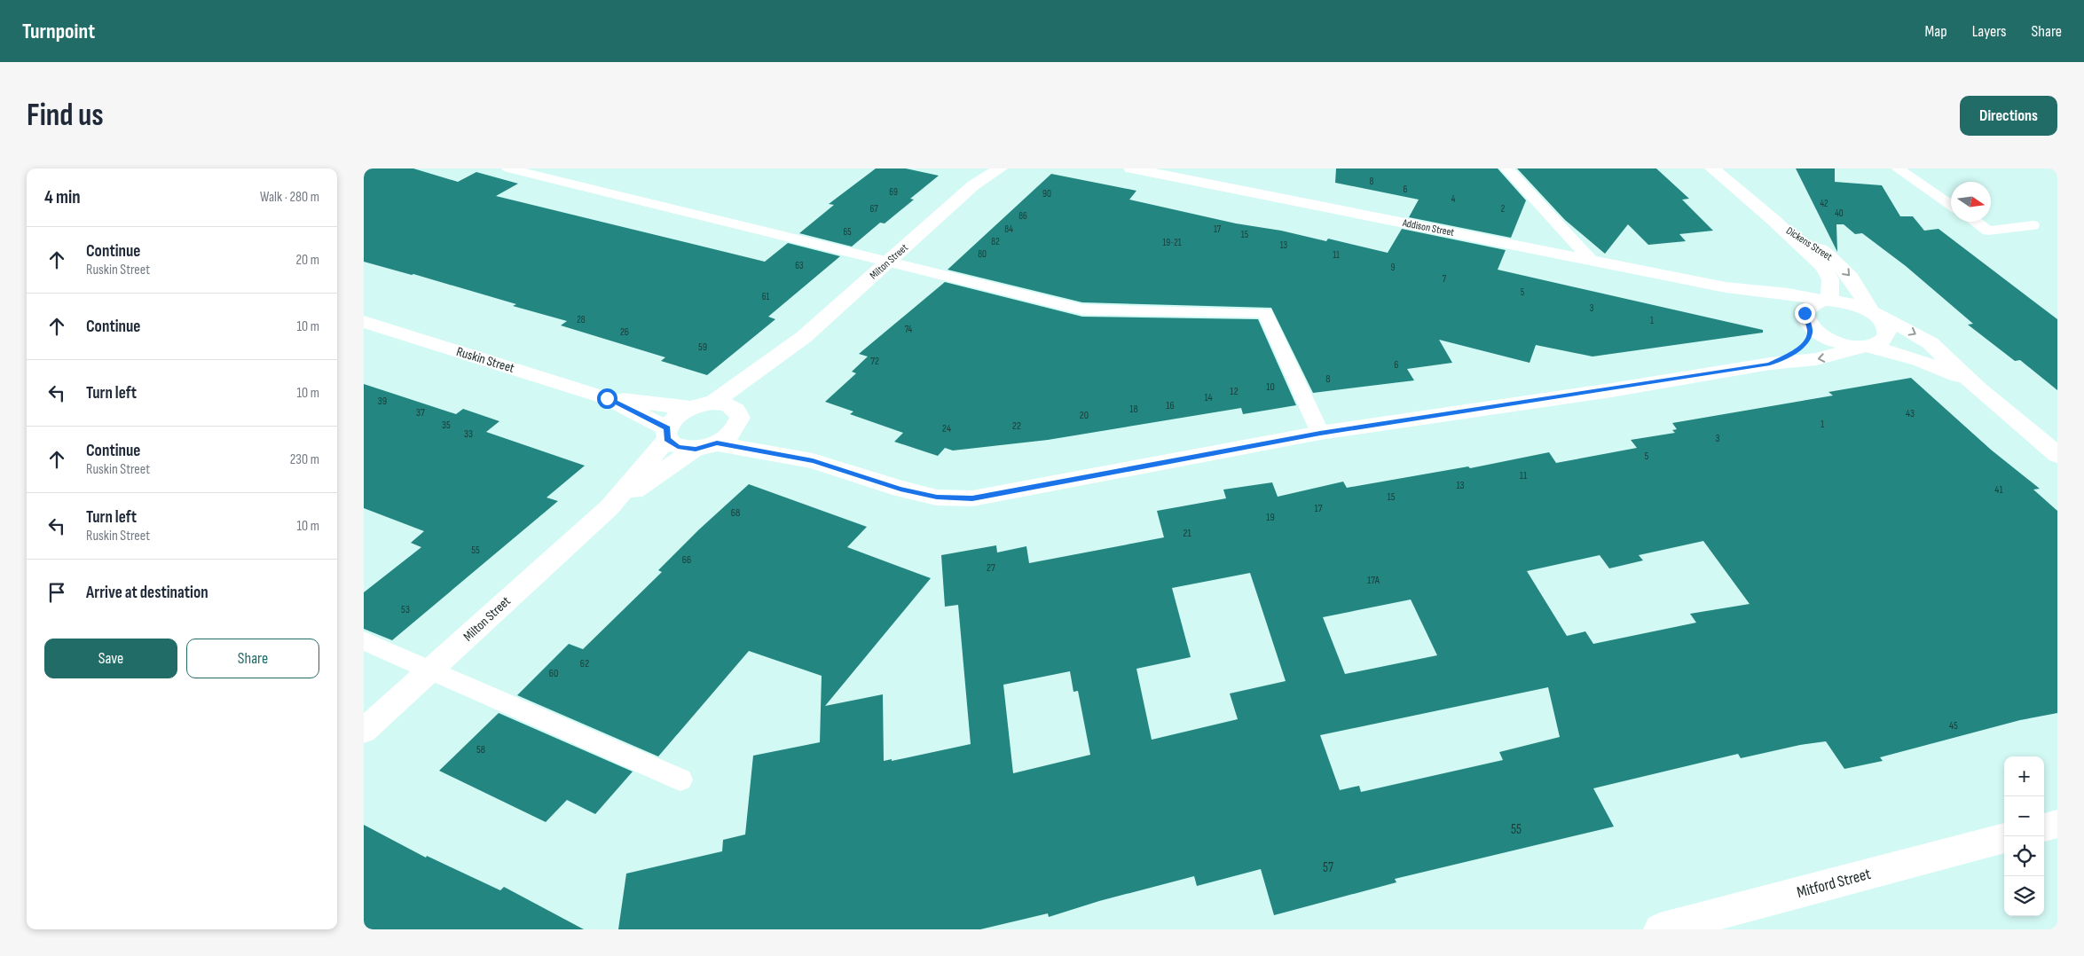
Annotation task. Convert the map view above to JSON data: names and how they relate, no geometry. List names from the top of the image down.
{
  "streets": {
    "street": [
      "Addison Street",
      "Dickens Street",
      "Milton Street",
      "Ruskin Street",
      "Mitford Street"
    ]
  },
  "crossings": [
    ["Addison Street", "Dickens Street"],
    ["Milton Street", "Ruskin Street"]
  ],
  "house_numbers": [
    "8",
    "6",
    "69",
    "90",
    "4",
    "42",
    "67",
    "2",
    "40",
    "86",
    "84",
    "17",
    "65",
    "15",
    "82",
    "19-21",
    "13",
    "80",
    "11",
    "63",
    "9",
    "7",
    "5",
    "61",
    "3",
    "28",
    "1",
    "74",
    "26",
    "59",
    "72",
    "6",
    "8",
    "10",
    "12",
    "14",
    "39",
    "16",
    "18",
    "37",
    "43",
    "20",
    "1",
    "35",
    "22",
    "24",
    "33",
    "3",
    "5",
    "11",
    "13",
    "41",
    "15",
    "17",
    "68",
    "19",
    "21",
    "55",
    "66",
    "27",
    "17A",
    "53",
    "62",
    "60",
    "45",
    "58",
    "55",
    "57"
  ],
  "north": "right",
  "page": {
    "header": "Turnpoint",
    "nav": ["Map", "Layers", "Share"],
    "buttons": [
      "Directions",
      ["Save", "Share"]
    ],
    "title": "Find us",
    "heading": ["4 min", "Walk · 280 m"],
    "list": [
      ["Continue", "Ruskin Street", "20 m"],
      ["Continue", "10 m"],
      ["Turn left", "10 m"],
      ["Continue", "Ruskin Street", "230 m"],
      ["Turn left", "Ruskin Street", "10 m"],
      "Arrive at destination"
    ],
    "map_buttons": ["+", "−"]
  }
}
